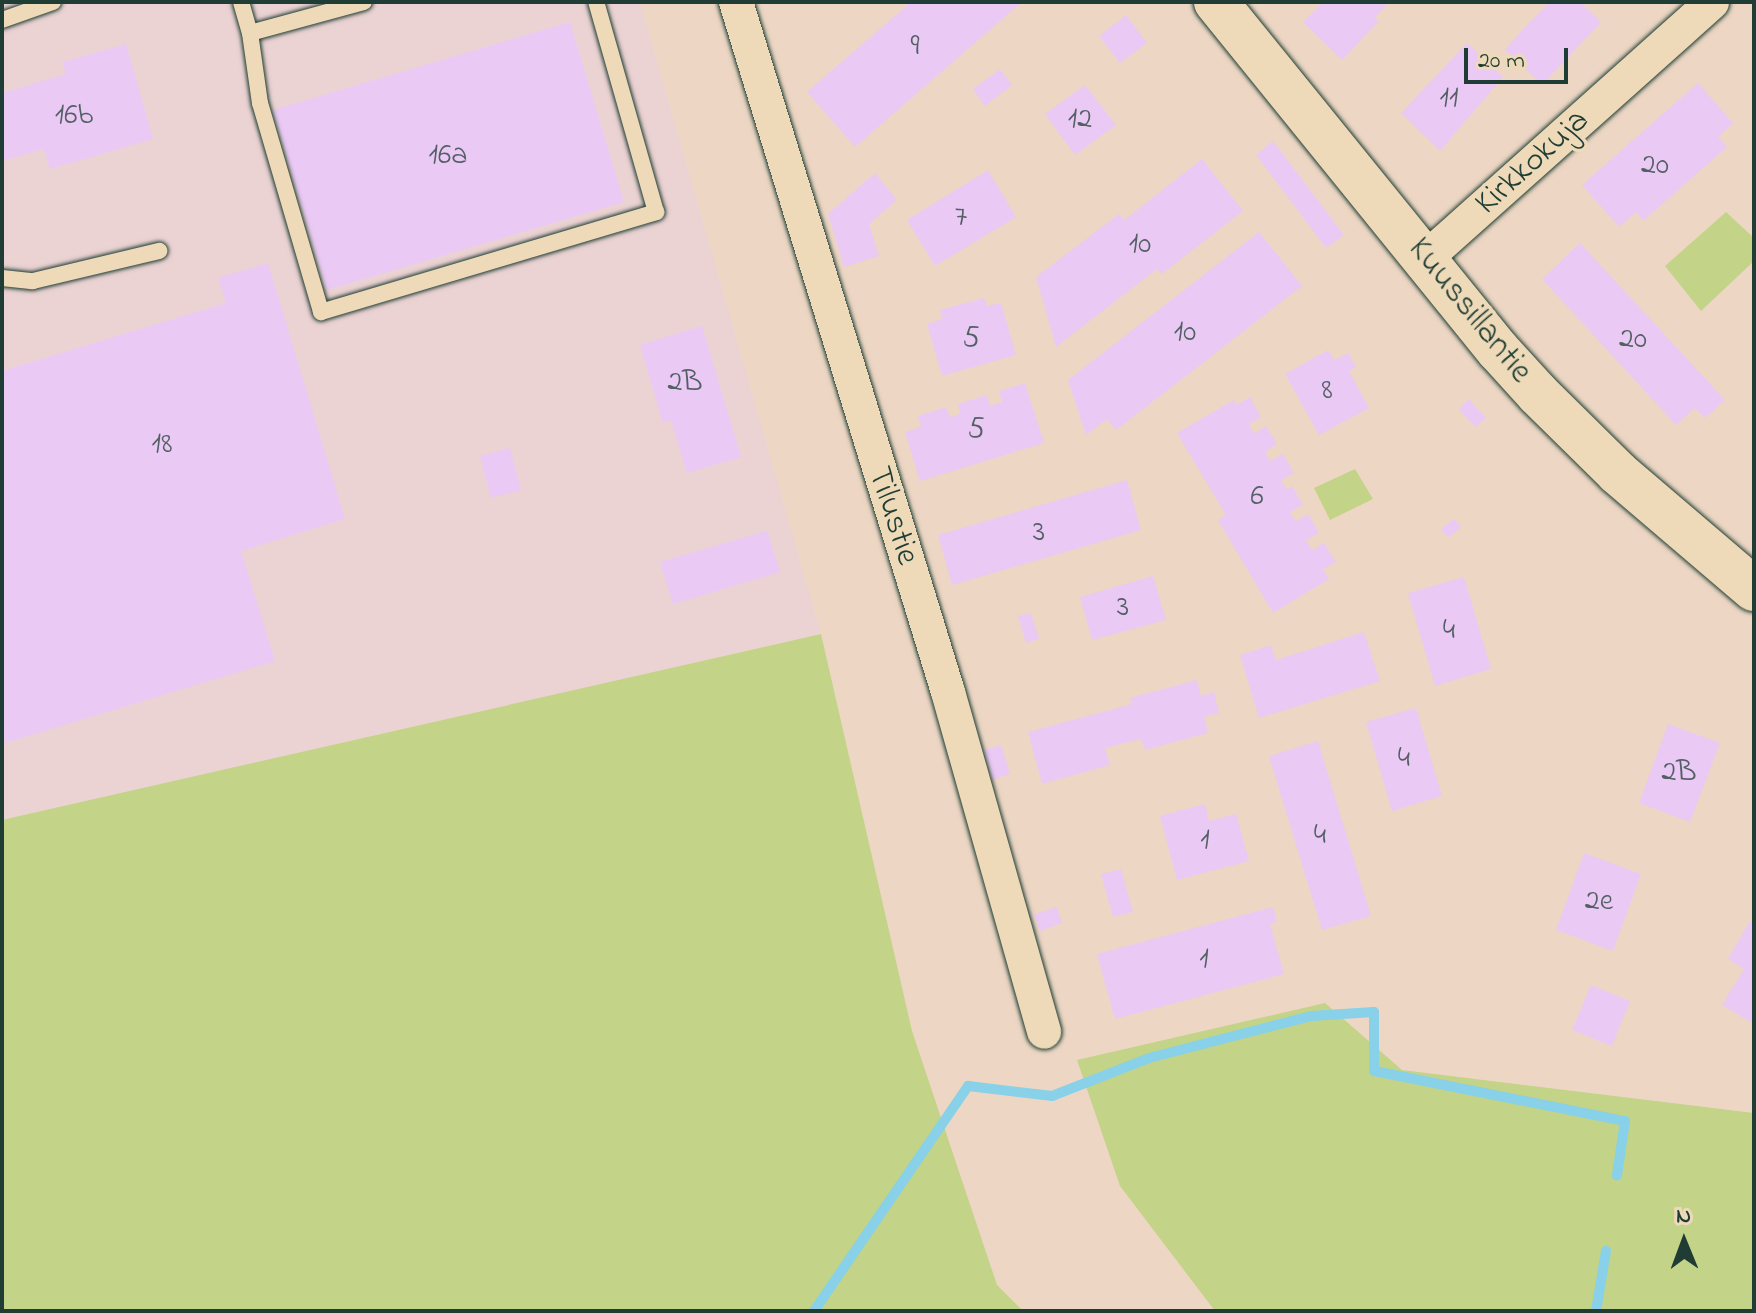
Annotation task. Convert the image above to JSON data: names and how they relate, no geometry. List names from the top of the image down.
{
  "streets": {
    "main road": ["Kuussillantie"],
    "street": ["Kirkkokuja", "Tilustie"]
  },
  "crossings": [
    ["Kirkkokuja", "Kuussillantie"]
  ],
  "house_numbers": [
    "9",
    "11",
    "16b",
    "12",
    "16a",
    "20",
    "7",
    "10",
    "10",
    "5",
    "20",
    "2B",
    "8",
    "5",
    "18",
    "6",
    "3",
    "3",
    "4",
    "4",
    "2B",
    "4",
    "1",
    "2e",
    "1"
  ],
  "scale_bar": "20 m",
  "north": "top"
}
